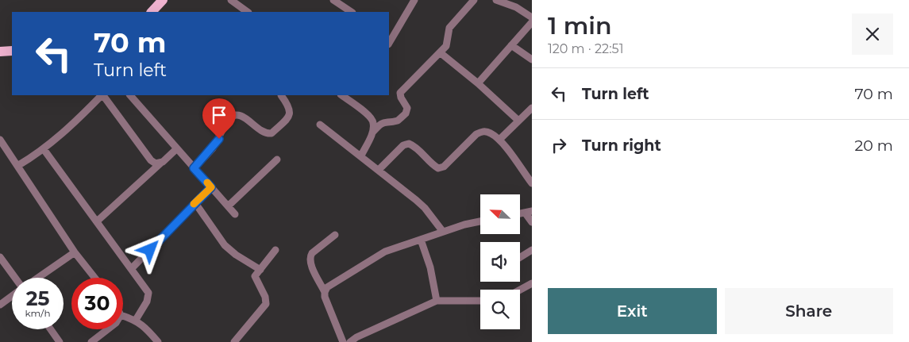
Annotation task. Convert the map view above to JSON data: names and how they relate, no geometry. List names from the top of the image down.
{
  "north": "top left",
  "page": {
    "heading": ["1 min", "120 m · 22:51"],
    "turn": ["70 m", "Turn left"],
    "list": [
      {
        "name": "Turn left",
        "value": "70 m"
      },
      {
        "name": "Turn right",
        "value": "20 m"
      }
    ],
    "speed": "25 km/h",
    "limit": "30",
    "buttons": ["Exit", "Share"]
  }
}
